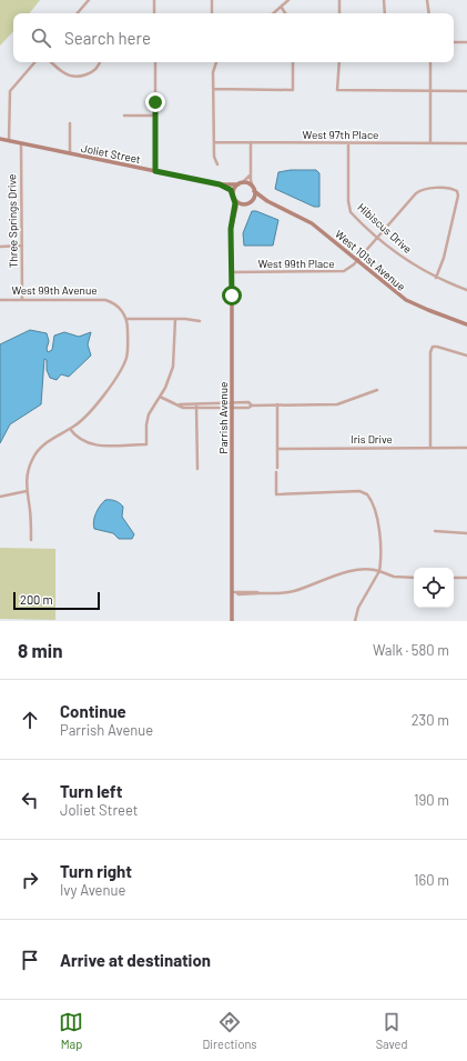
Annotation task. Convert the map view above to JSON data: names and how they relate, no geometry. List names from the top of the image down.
{
  "streets": {
    "street": [
      "West 97th Place",
      "Joliet Street",
      "Three Springs Drive",
      "Hibiscus Drive",
      "West 101st Avenue",
      "West 99th Place",
      "West 99th Avenue",
      "Parrish Avenue",
      "Iris Drive"
    ]
  },
  "crossings": [
    ["West 97th Place", "Hibiscus Drive"],
    ["Joliet Street", "Three Springs Drive"],
    ["Joliet Street", "West 101st Avenue"],
    ["Joliet Street", "Parrish Avenue"],
    ["Three Springs Drive", "West 99th Avenue"],
    ["Hibiscus Drive", "West 99th Place"],
    ["West 101st Avenue", "West 99th Place"],
    ["West 101st Avenue", "Parrish Avenue"],
    ["West 99th Place", "Parrish Avenue"]
  ],
  "scale_bar": "200 m",
  "page": {
    "search": "Search here",
    "scale": "200 m",
    "heading": ["8 min", "Walk · 580 m"],
    "list": [
      ["Continue", "Parrish Avenue", "230 m"],
      ["Turn left", "Joliet Street", "190 m"],
      ["Turn right", "Ivy Avenue", "160 m"],
      "Arrive at destination"
    ],
    "nav": ["Map", "Directions", "Saved"]
  }
}
